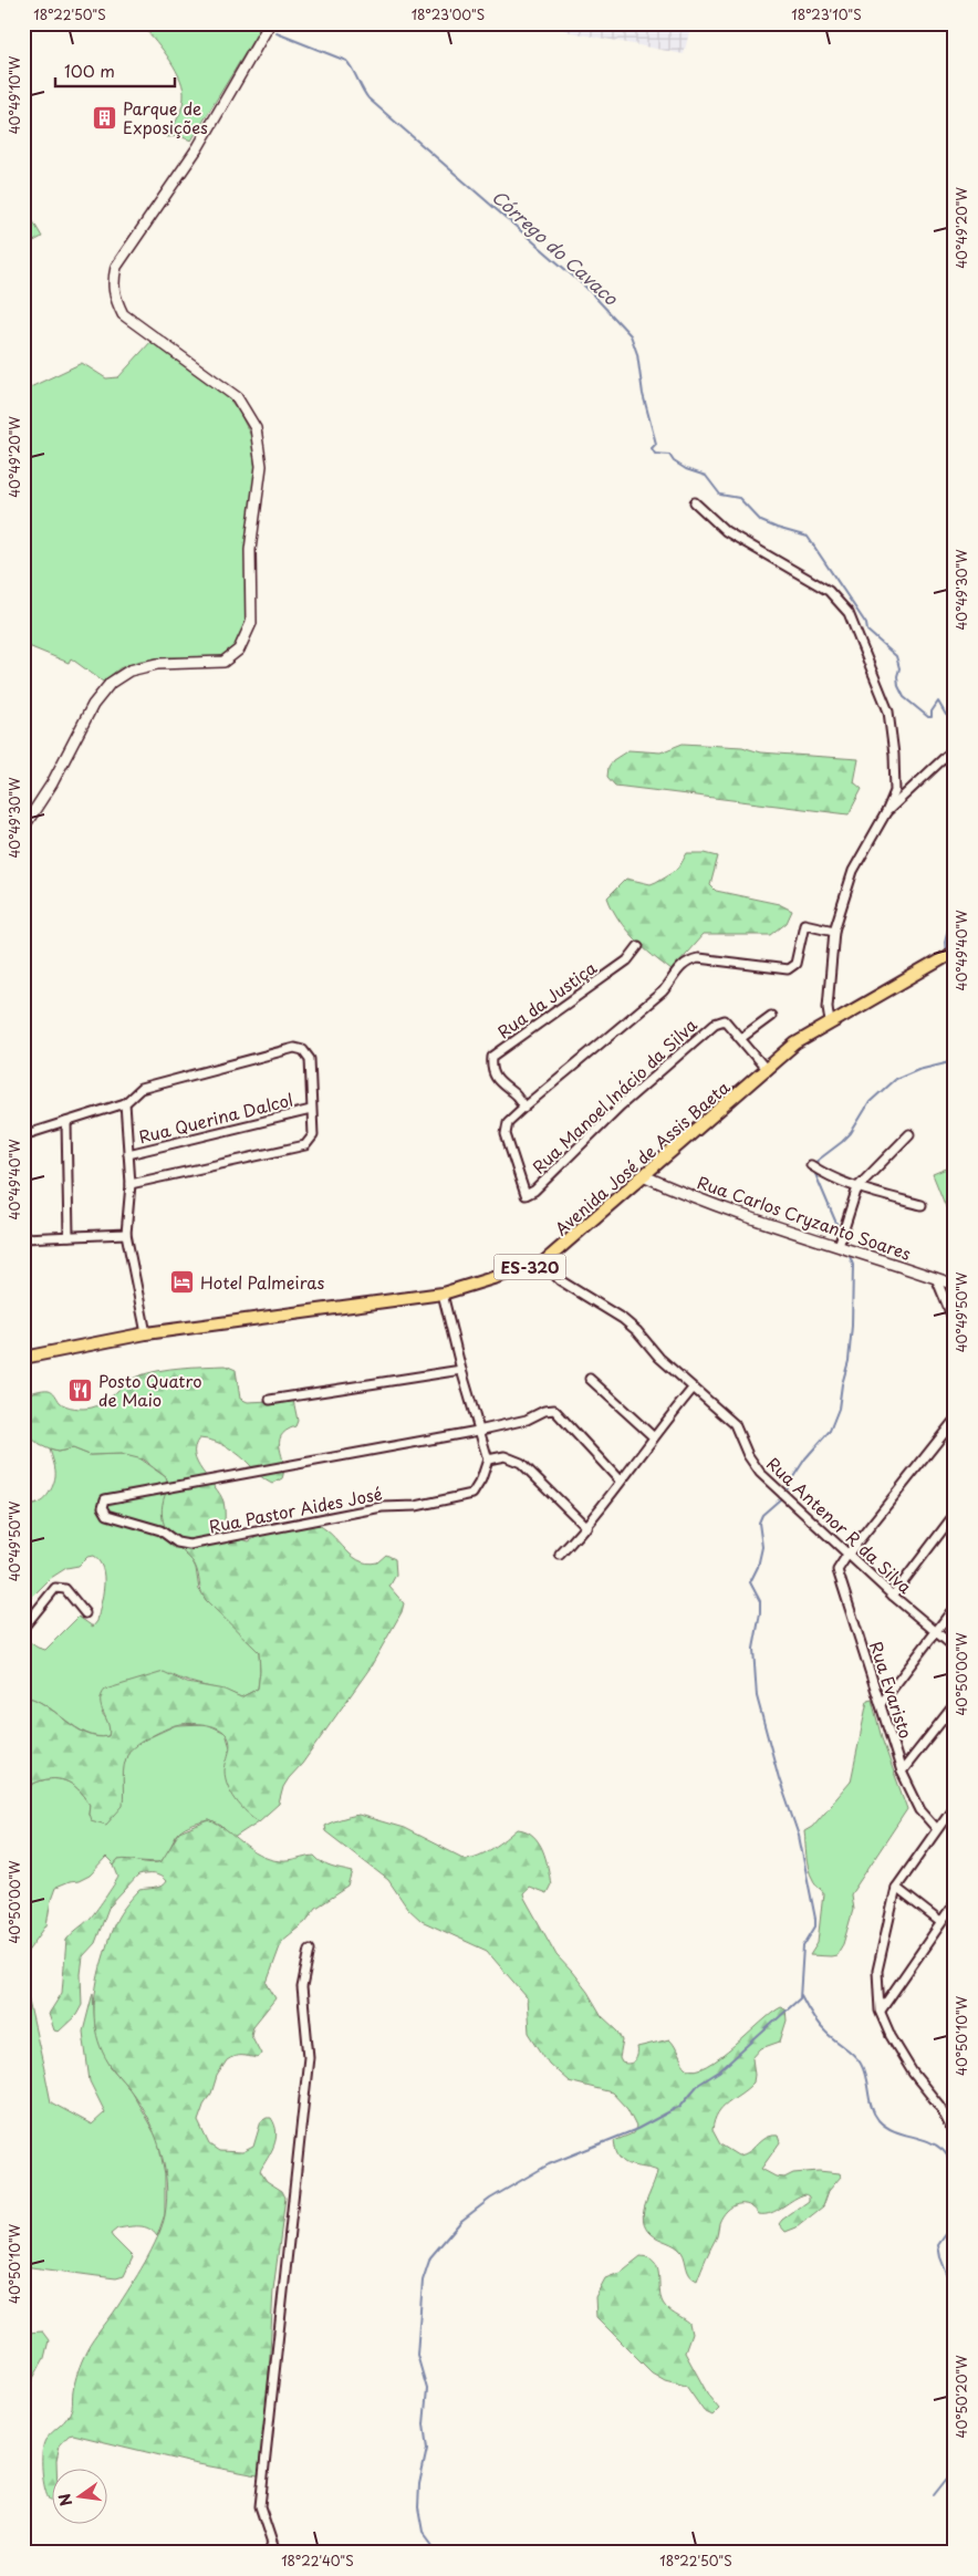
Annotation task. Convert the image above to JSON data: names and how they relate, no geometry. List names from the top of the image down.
{
  "streets": {
    "main road": ["Avenida José de Assis Baeta", "Rua Carlos Cryzanto Soares", "ES-320"],
    "street": [
      "Rua da Justiça",
      "Rua Manoel Inácio da Silva",
      "Rua Querina Dalcol",
      "Rua Pastor Aides José",
      "Rua Antenor R da Silva",
      "Rua Evaristo"
    ]
  },
  "crossings": [
    ["Rua da Justiça", "Rua Manoel Inácio da Silva"],
    ["Rua Manoel Inácio da Silva", "Avenida José de Assis Baeta"],
    ["Avenida José de Assis Baeta", "Rua Carlos Cryzanto Soares"],
    ["Avenida José de Assis Baeta", "Rua Antenor R da Silva"],
    ["Rua Antenor R da Silva", "Rua Evaristo"]
  ],
  "water": ["Córrego do Cavaco"],
  "places": {
    "building": ["Parque de Exposições"],
    "hotel": ["Hotel Palmeiras"],
    "restaurant": ["Posto Quatro de Maio"]
  },
  "scale_bar": "100 m",
  "north": "left",
  "coordinates": [
    "18°22'50\"S",
    "18°23'00\"S",
    "18°23'10\"S",
    "40°49'10\"W",
    "40°49'20\"W",
    "40°49'30\"W",
    "40°49'40\"W",
    "40°49'50\"W",
    "40°50'00\"W",
    "40°50'10\"W",
    "40°50'20\"W",
    "18°22'40\"S"
  ]
}
